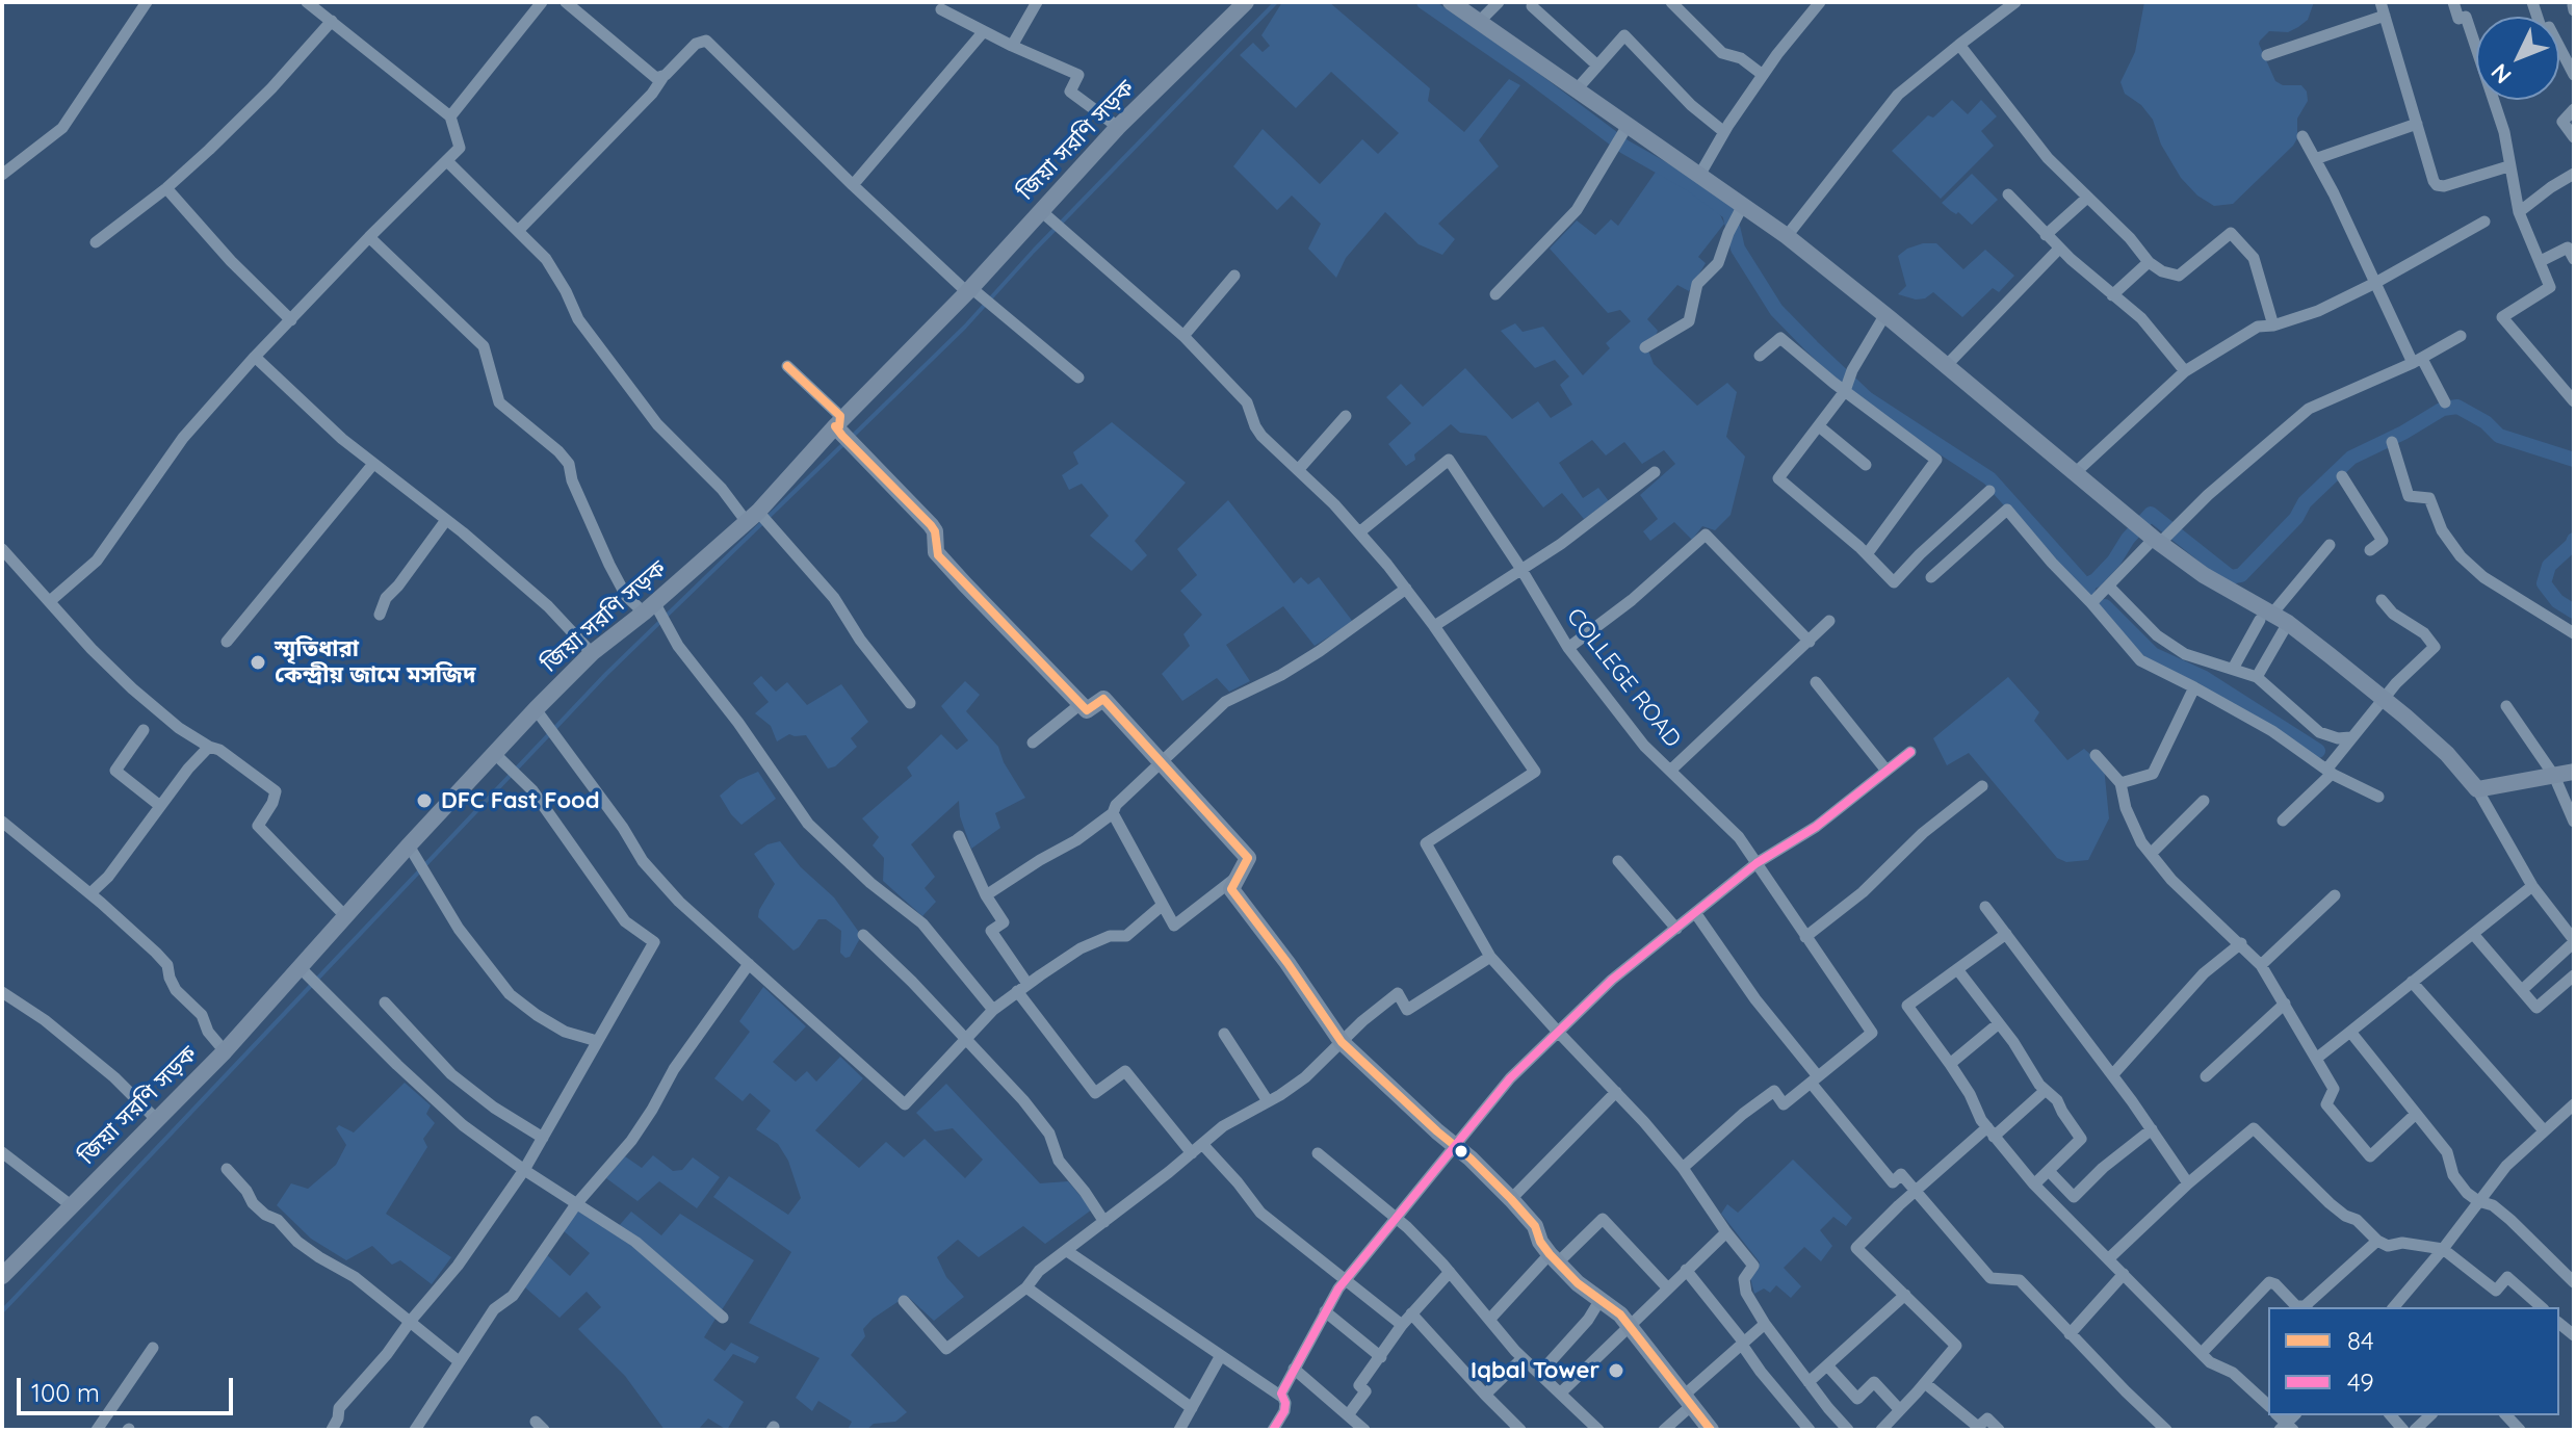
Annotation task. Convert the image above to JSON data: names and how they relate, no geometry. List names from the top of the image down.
{
  "streets": {
    "main road": ["জিয়া সরণি সড়ক"],
    "street": ["COLLEGE ROAD"]
  },
  "places": ["স্মৃতিধারা কেন্দ্রীয় জামে মসজিদ", "DFC Fast Food", "Iqbal Tower"],
  "lines": ["transit line 84", "transit line 49"],
  "legend": ["84", "49"],
  "scale_bar": "100 m",
  "north": "bottom left"
}
